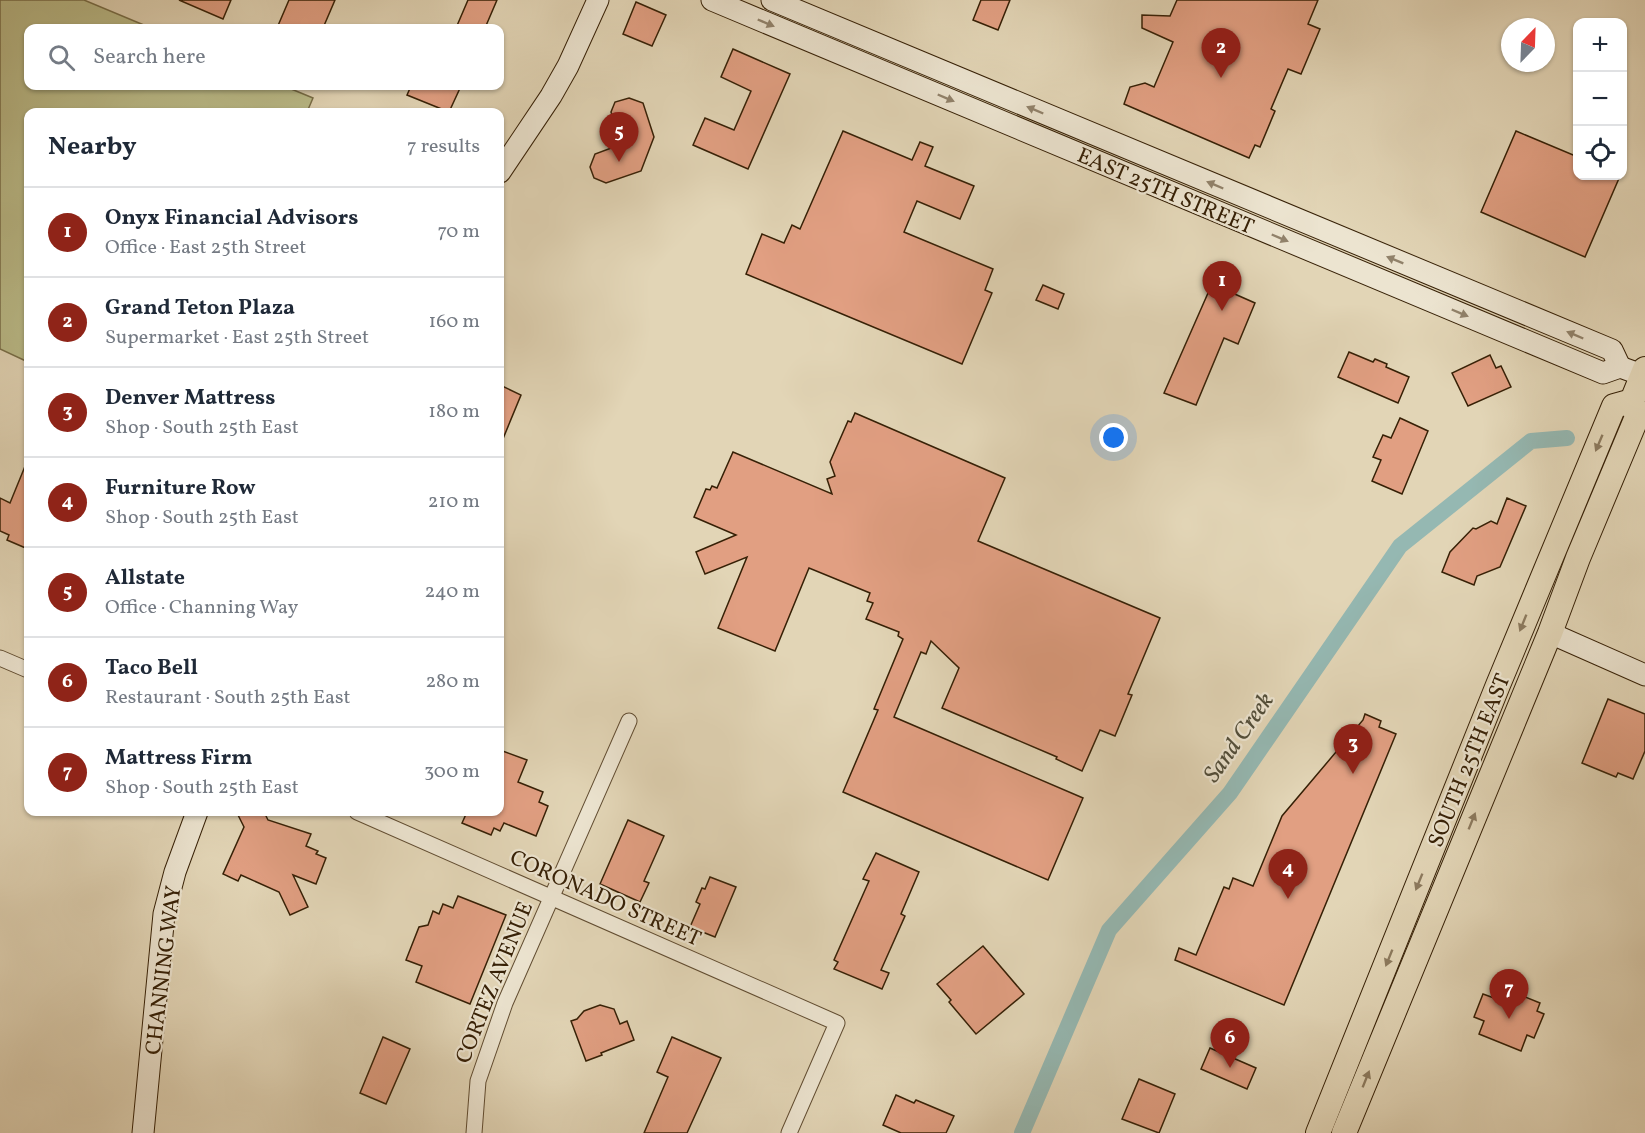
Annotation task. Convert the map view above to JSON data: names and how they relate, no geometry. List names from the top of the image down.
{
  "streets": {
    "main road": ["SOUTH 25TH EAST"],
    "street": [
      "EAST 25TH STREET",
      "CORONADO STREET",
      "CHANNING WAY",
      "CORTEZ AVENUE"
    ]
  },
  "crossings": [
    ["EAST 25TH STREET", "SOUTH 25TH EAST"],
    ["CORONADO STREET", "CORTEZ AVENUE"]
  ],
  "water": ["Sand Creek"],
  "north": "top right",
  "page": {
    "map_buttons": ["+", "−"],
    "search": "Search here",
    "pins": [
      "2",
      "5",
      "1",
      "3",
      "4",
      "7",
      "6"
    ],
    "heading": ["Nearby", "7 results"],
    "list": [
      {
        "mark": "1",
        "name": "Onyx Financial Advisors",
        "note": "Office · East 25th Street",
        "value": "70 m"
      },
      {
        "mark": "2",
        "name": "Grand Teton Plaza",
        "note": "Supermarket · East 25th Street",
        "value": "160 m"
      },
      {
        "mark": "3",
        "name": "Denver Mattress",
        "note": "Shop · South 25th East",
        "value": "180 m"
      },
      {
        "mark": "4",
        "name": "Furniture Row",
        "note": "Shop · South 25th East",
        "value": "210 m"
      },
      {
        "mark": "5",
        "name": "Allstate",
        "note": "Office · Channing Way",
        "value": "240 m"
      },
      {
        "mark": "6",
        "name": "Taco Bell",
        "note": "Restaurant · South 25th East",
        "value": "280 m"
      },
      {
        "mark": "7",
        "name": "Mattress Firm",
        "note": "Shop · South 25th East",
        "value": "300 m"
      }
    ]
  }
}
